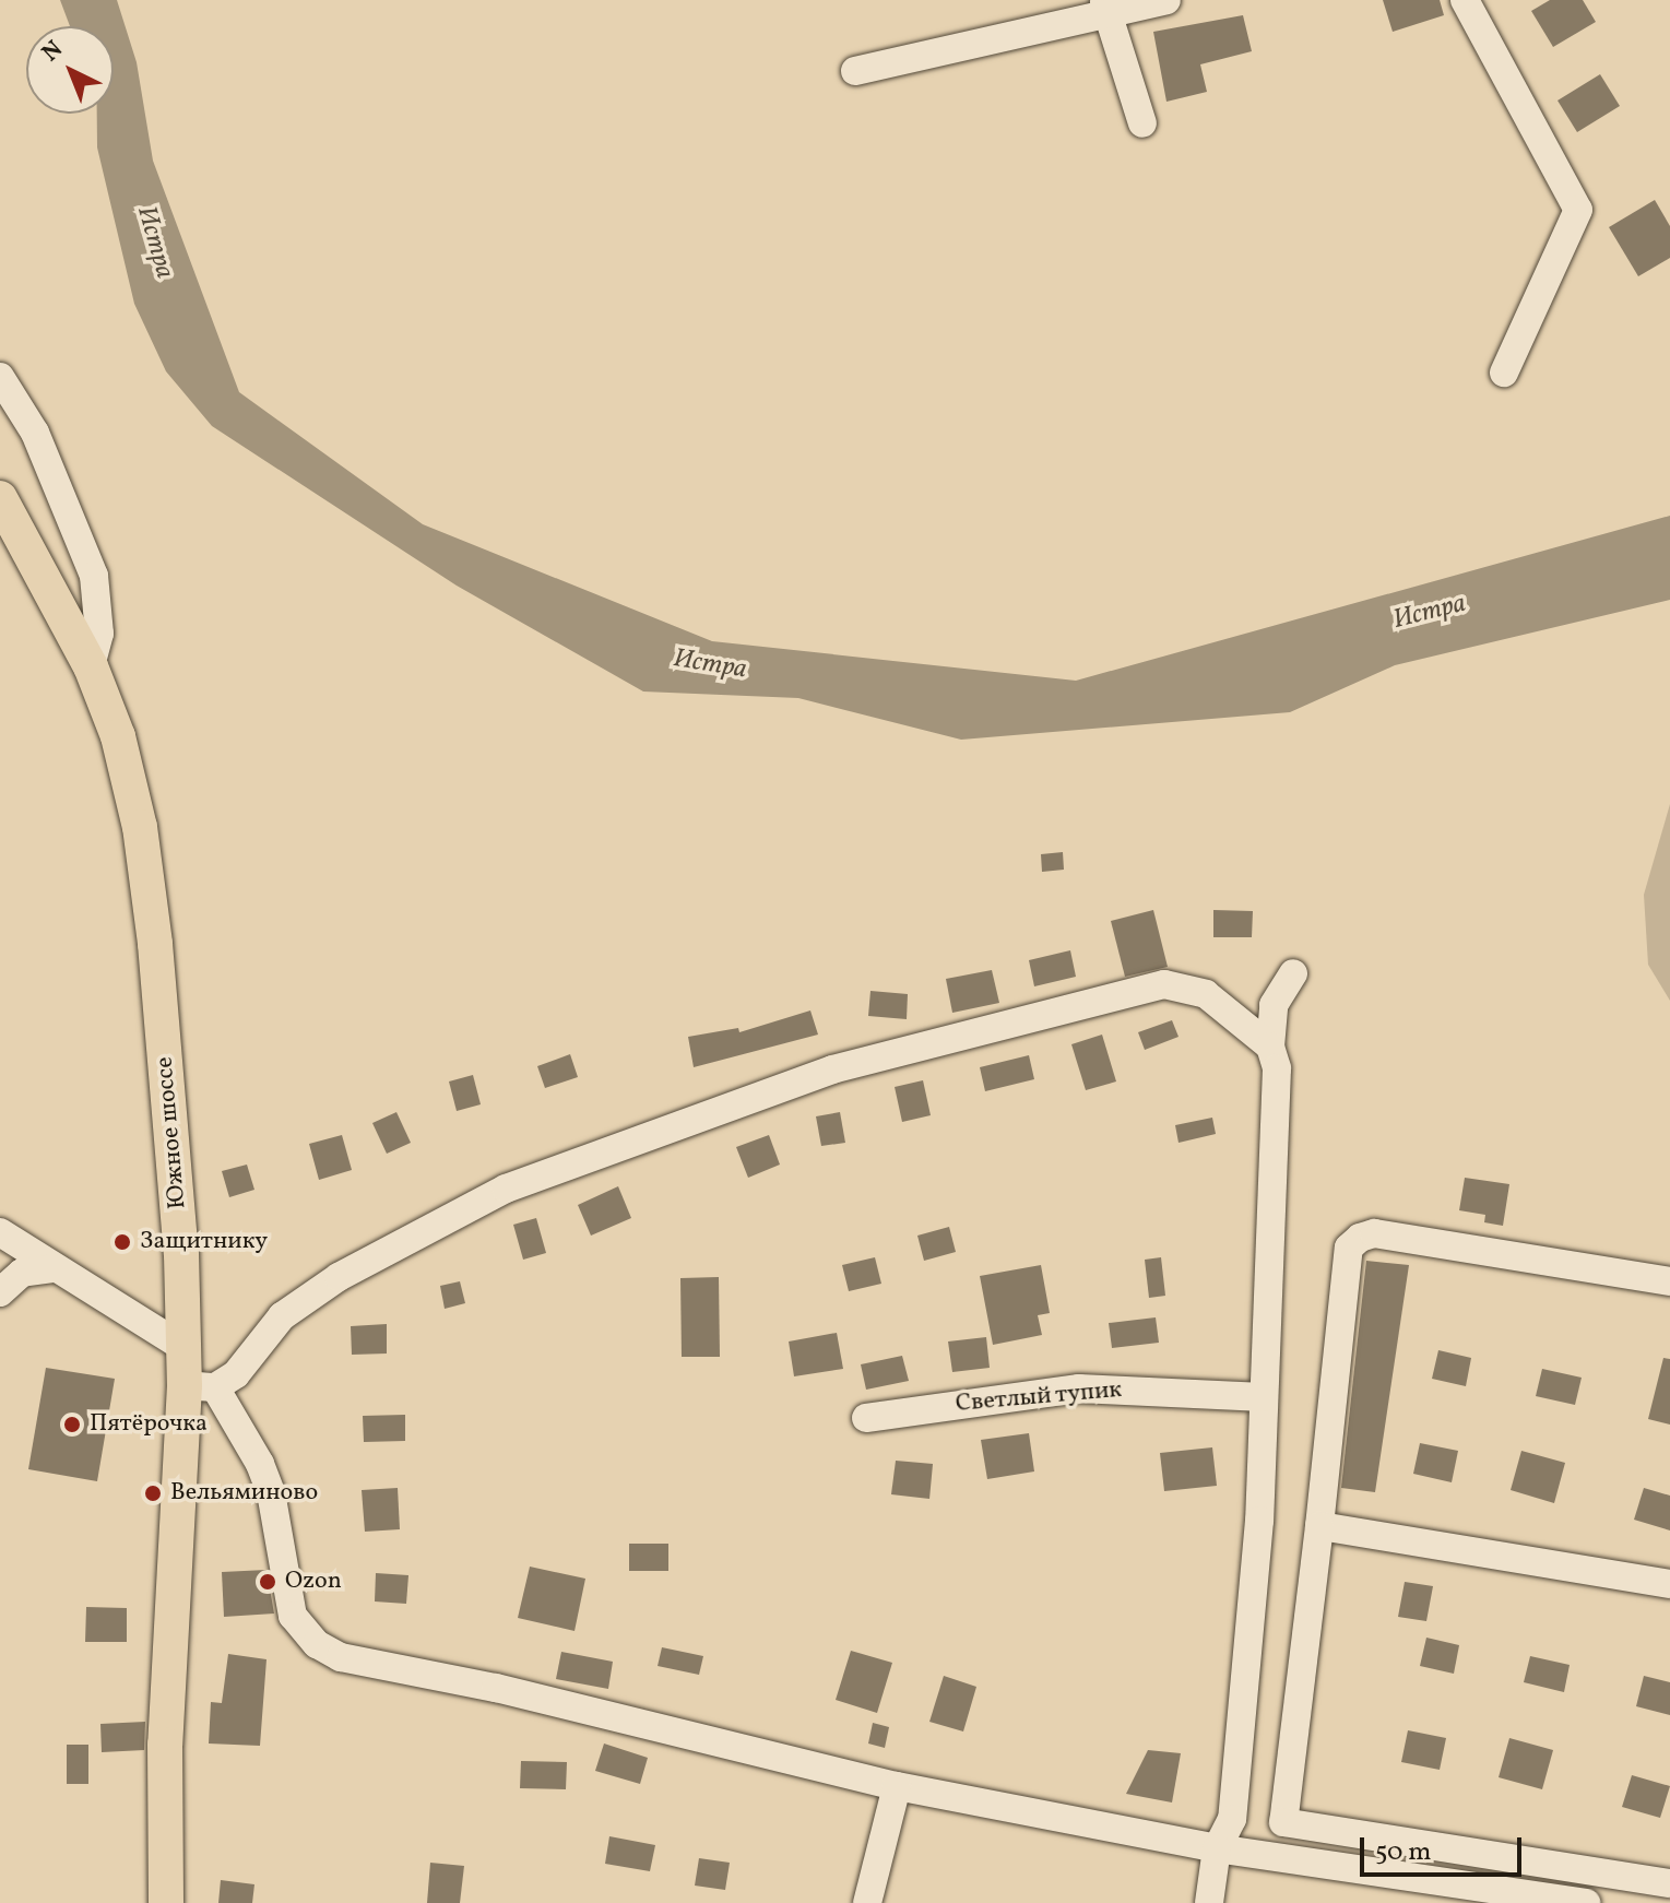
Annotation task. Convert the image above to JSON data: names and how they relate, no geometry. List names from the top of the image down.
{
  "streets": {
    "main road": ["Южное шоссе"],
    "street": ["Светлый тупик"]
  },
  "water": ["Истра"],
  "places": [
    "Защитнику",
    "Пятёрочка",
    "Вельяминово",
    "Ozon"
  ],
  "scale_bar": "50 m",
  "north": "top left"
}
